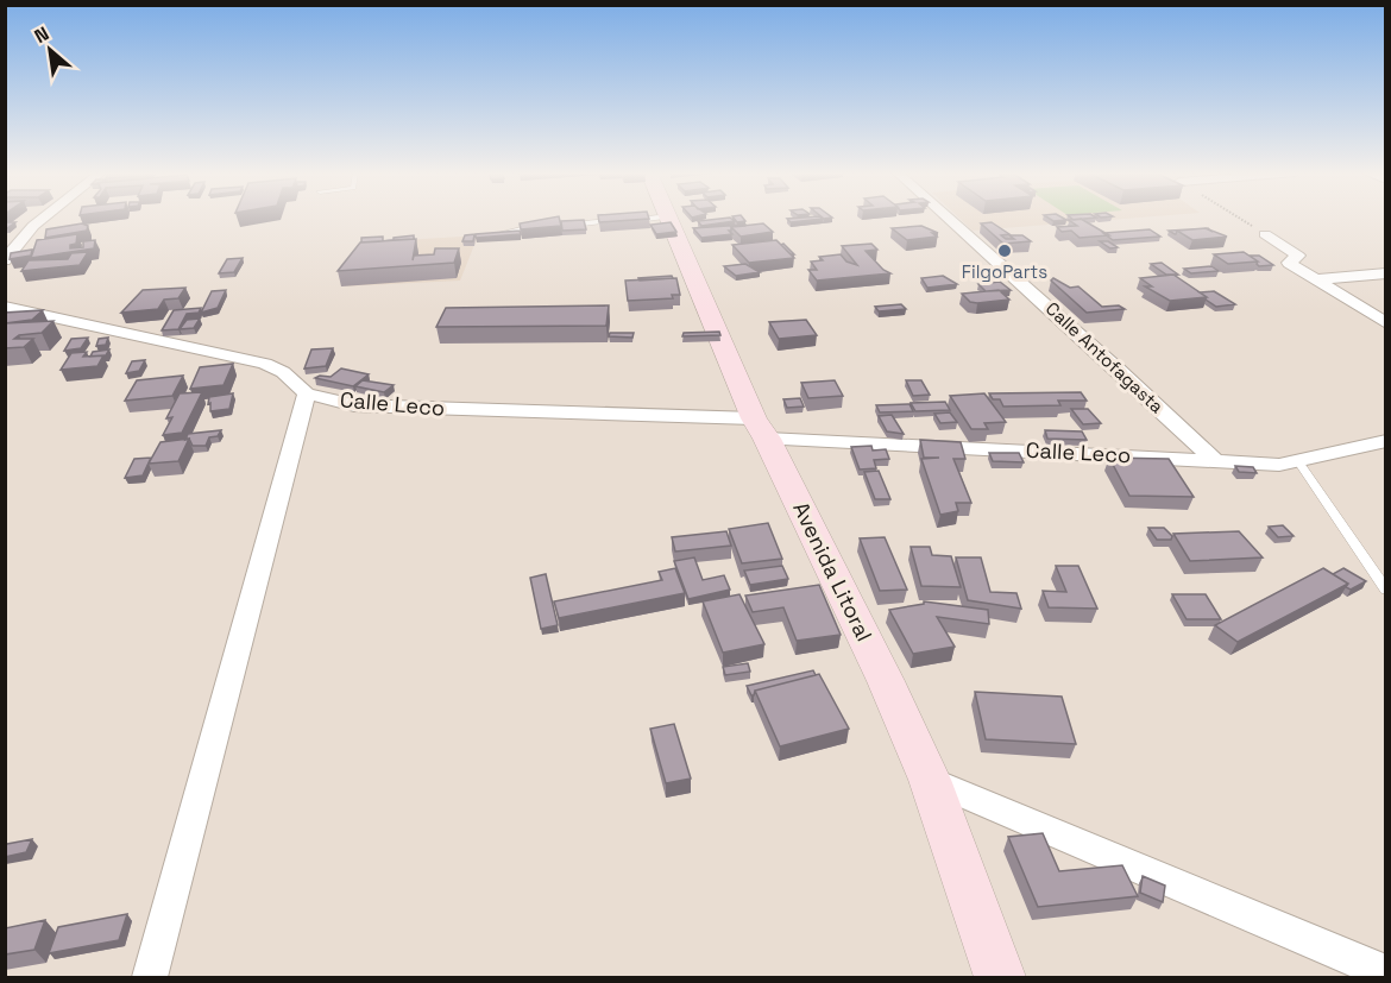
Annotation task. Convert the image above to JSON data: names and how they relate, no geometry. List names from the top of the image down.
{
  "streets": {
    "street": ["Calle Antofagasta", "Calle Leco", "Avenida Litoral"]
  },
  "crossings": [
    ["Calle Antofagasta", "Calle Leco"],
    ["Calle Leco", "Avenida Litoral"]
  ],
  "places": ["FilgoParts"],
  "north": "top left"
}
